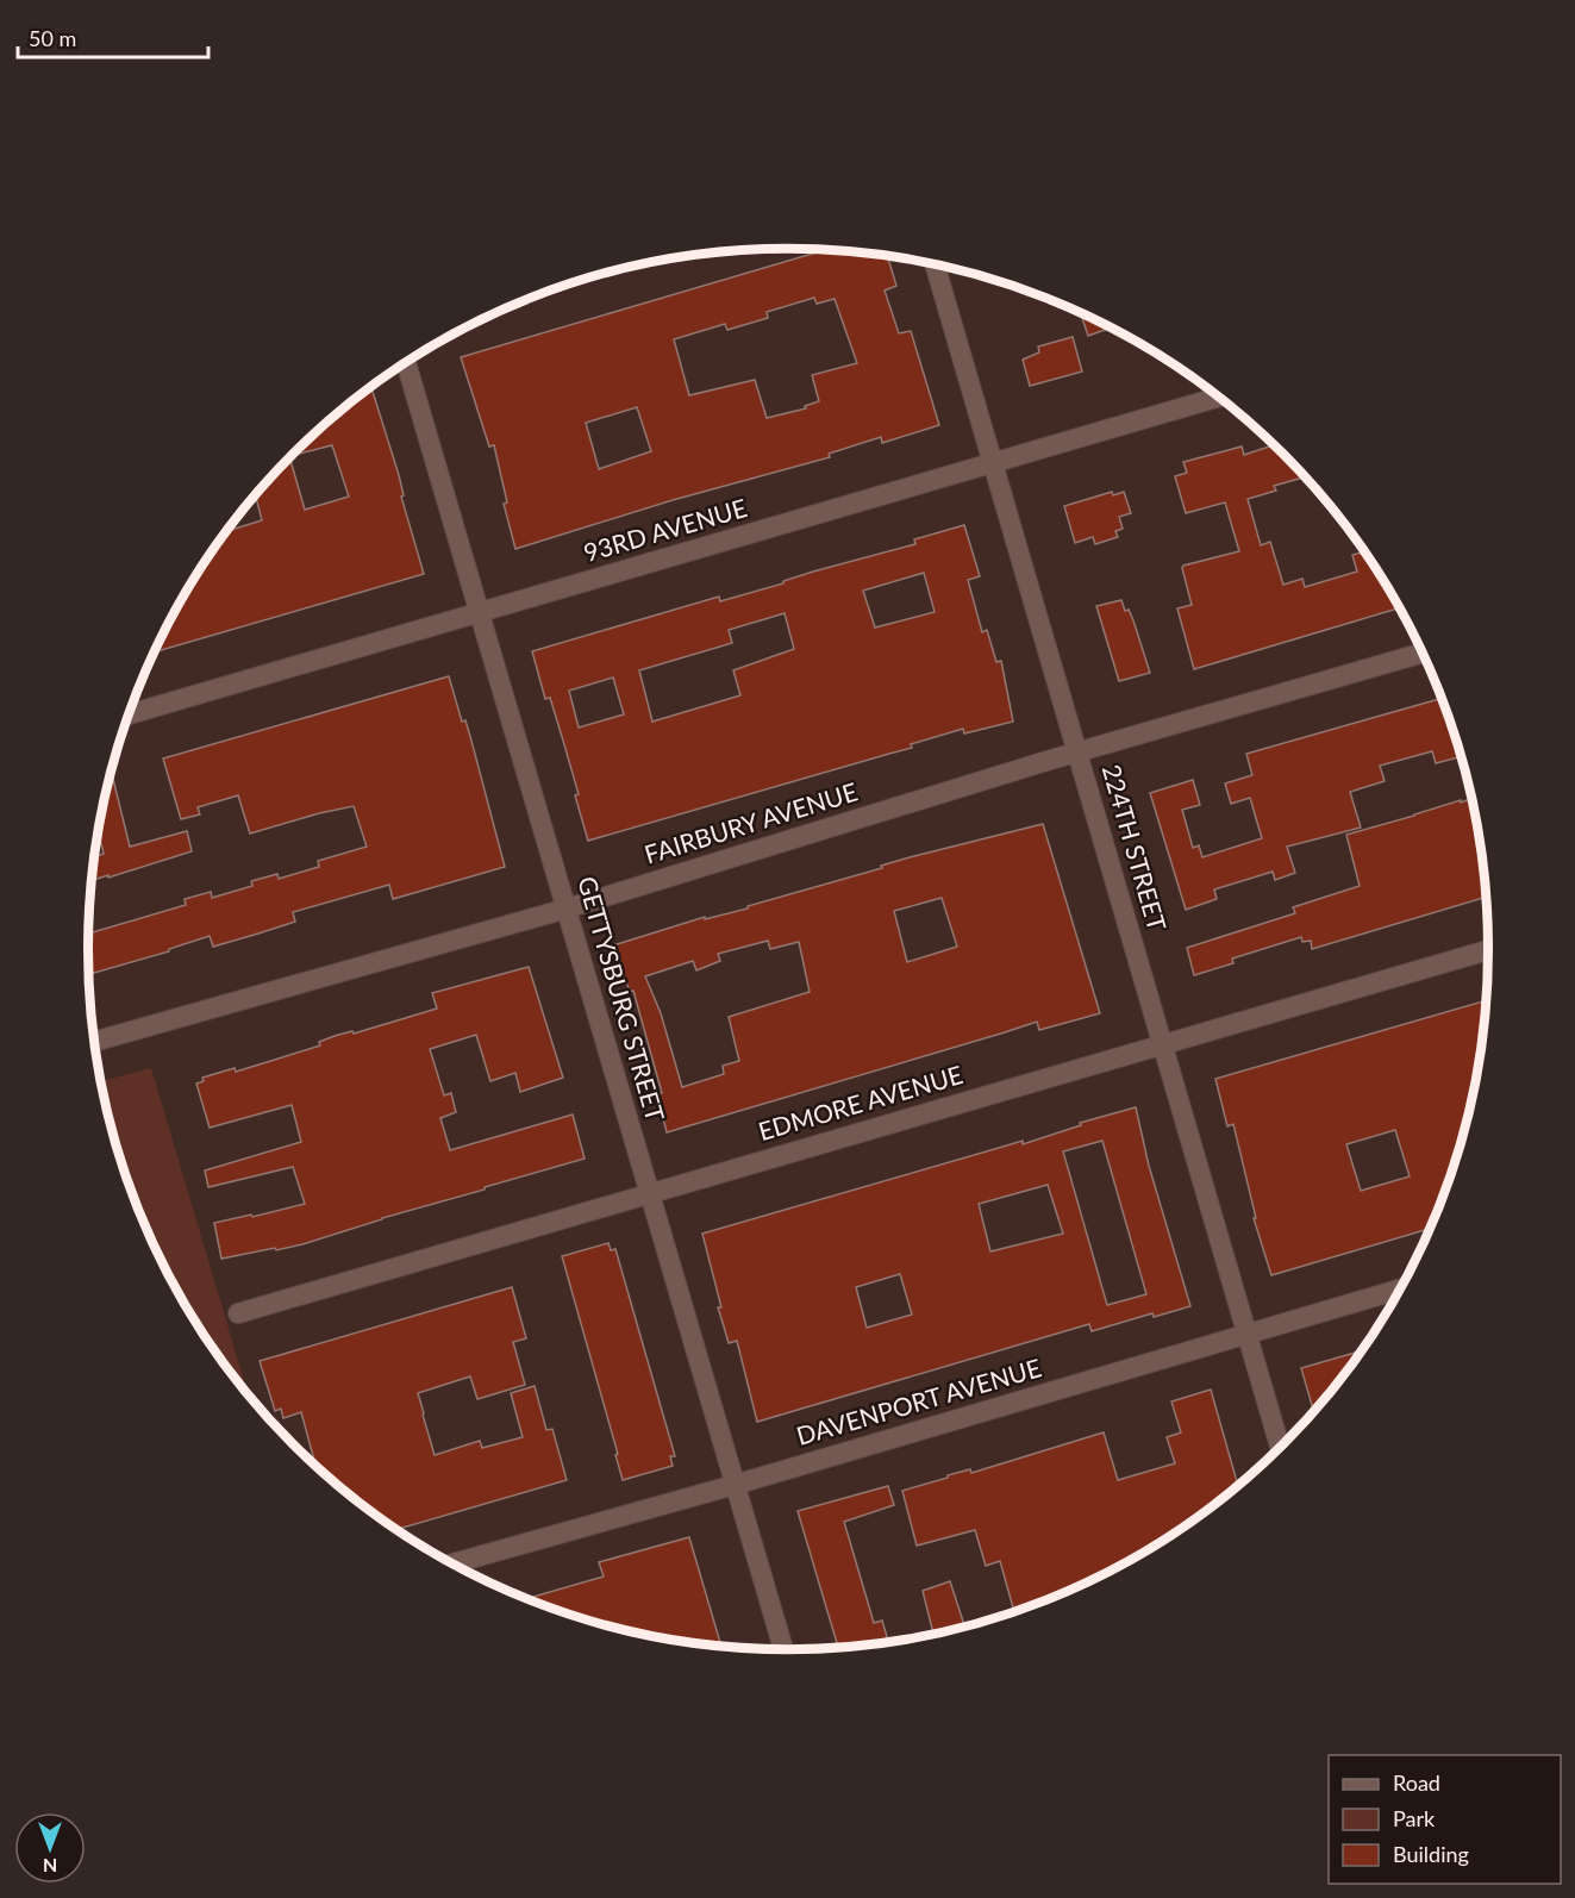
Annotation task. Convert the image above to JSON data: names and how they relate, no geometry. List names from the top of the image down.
{
  "streets": {
    "street": [
      "93RD AVENUE",
      "FAIRBURY AVENUE",
      "224TH STREET",
      "GETTYSBURG STREET",
      "EDMORE AVENUE",
      "DAVENPORT AVENUE"
    ]
  },
  "crossings": [
    ["93RD AVENUE", "224TH STREET"],
    ["93RD AVENUE", "GETTYSBURG STREET"],
    ["FAIRBURY AVENUE", "224TH STREET"],
    ["FAIRBURY AVENUE", "GETTYSBURG STREET"],
    ["224TH STREET", "EDMORE AVENUE"],
    ["224TH STREET", "DAVENPORT AVENUE"],
    ["GETTYSBURG STREET", "EDMORE AVENUE"],
    ["GETTYSBURG STREET", "DAVENPORT AVENUE"]
  ],
  "legend": ["Road", "Park", "Building"],
  "scale_bar": "50 m",
  "north": "bottom"
}
